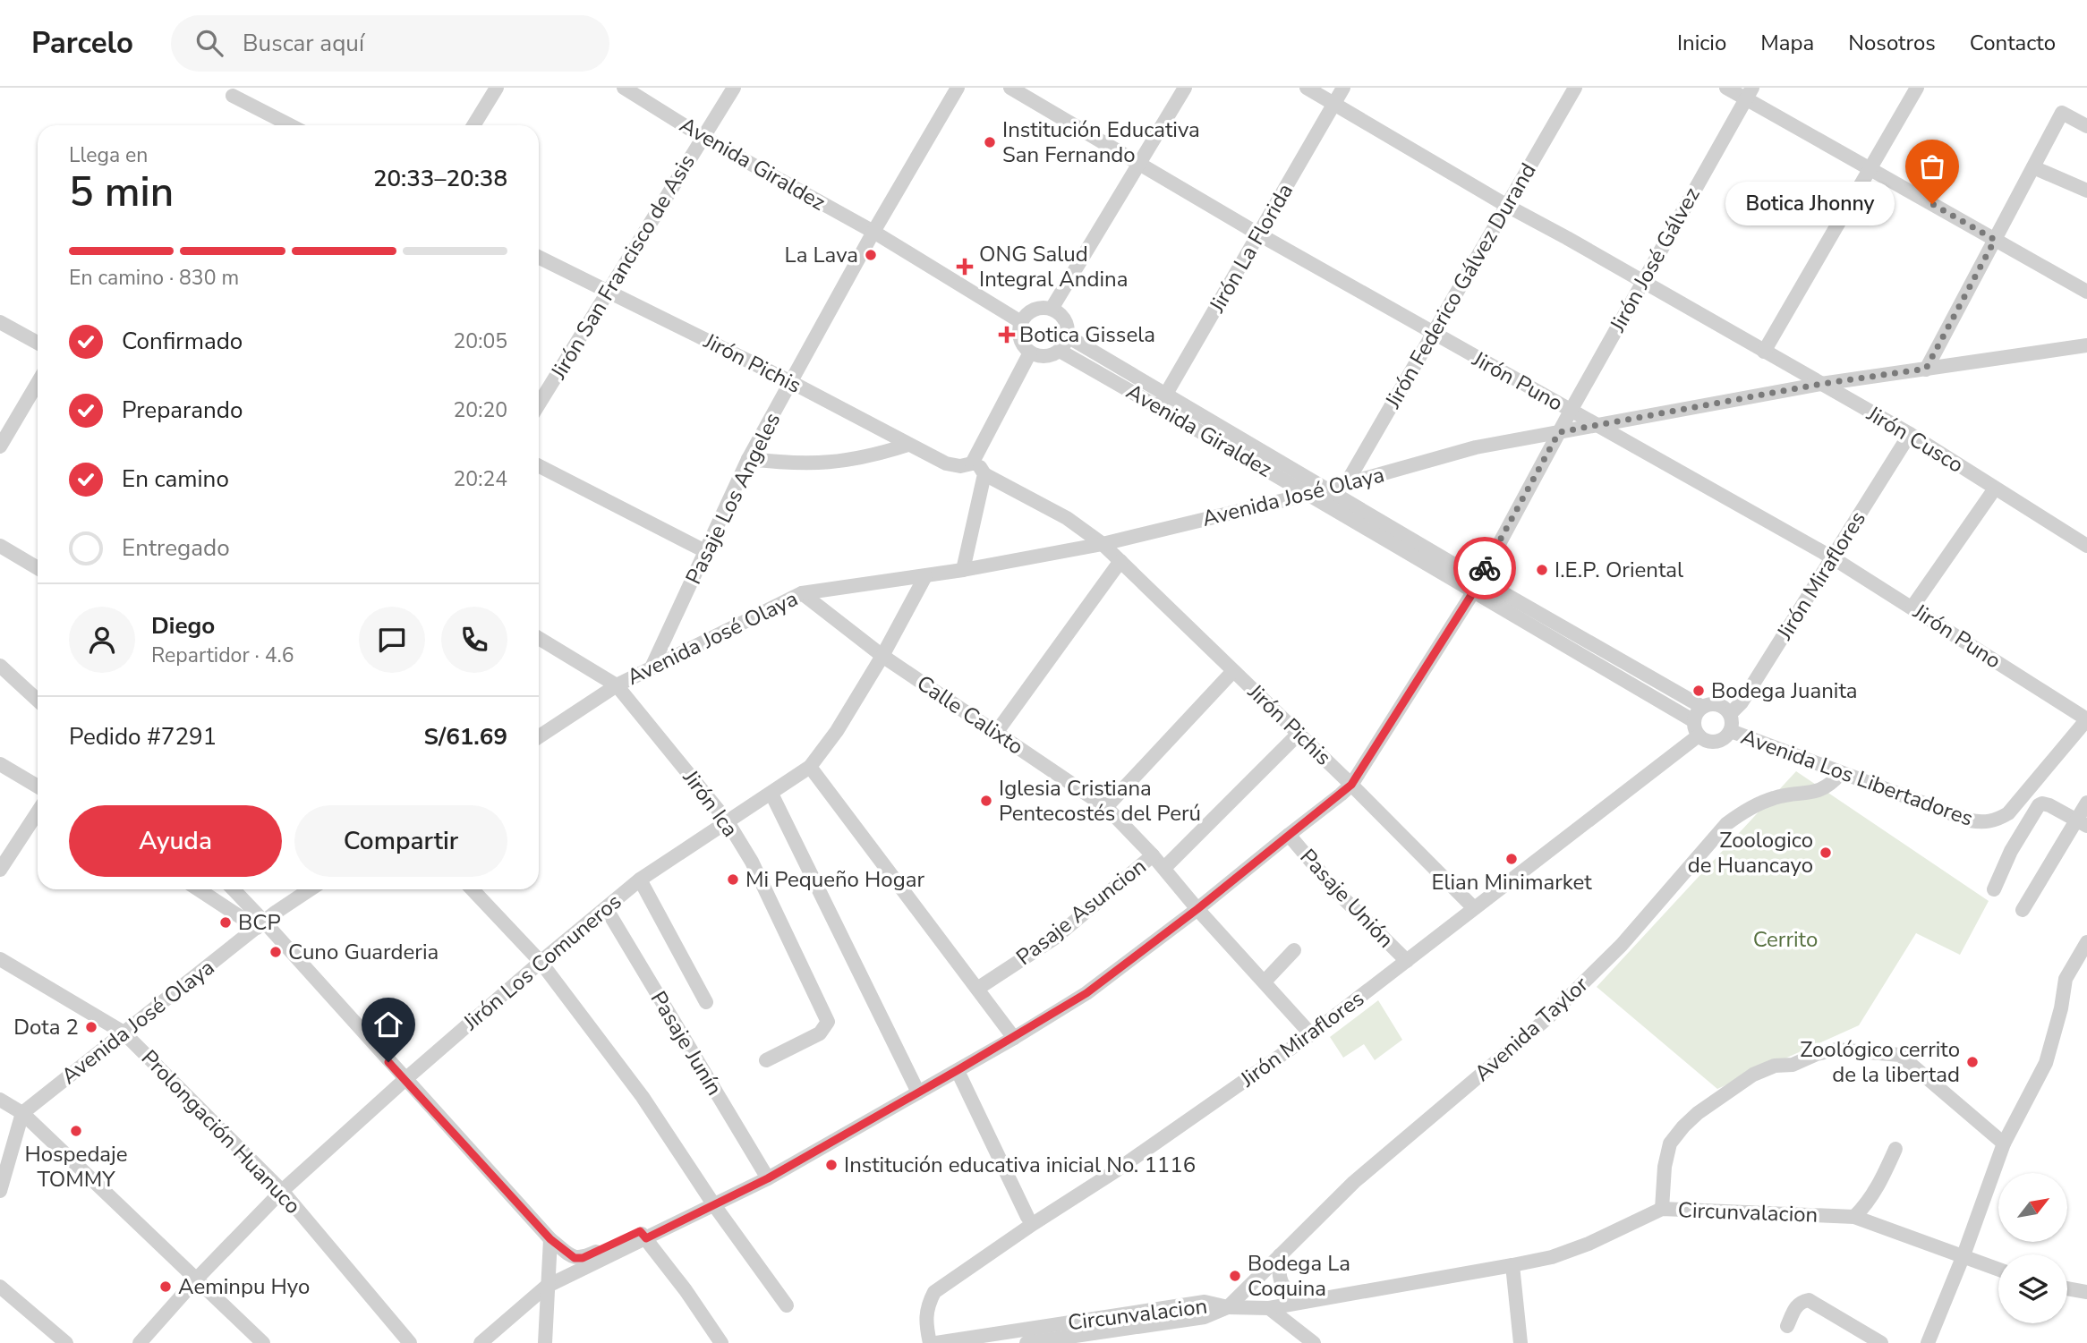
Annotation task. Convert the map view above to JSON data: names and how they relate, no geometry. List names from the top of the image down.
{
  "streets": {
    "street": [
      "Avenida Giraldez",
      "Jirón La Florida",
      "Jirón José Gálvez",
      "Jirón San Francisco de Asis",
      "Jirón Federico Gálvez Durand",
      "Jirón Pichis",
      "Jirón Puno",
      "Jirón Cusco",
      "Avenida José Olaya",
      "Pasaje Los Angeles",
      "Jirón Miraflores",
      "Calle Calixto",
      "Avenida Los Libertadores",
      "Jirón Ica",
      "Pasaje Unión",
      "Pasaje Asuncion",
      "Jirón Los Comuneros",
      "Avenida Taylor",
      "Pasaje Junín",
      "Prolongación Huanuco",
      "Circunvalacion"
    ]
  },
  "crossings": [
    ["Avenida Giraldez", "Jirón La Florida"],
    ["Avenida Giraldez", "Jirón José Gálvez"],
    ["Avenida Giraldez", "Jirón San Francisco de Asis"],
    ["Avenida Giraldez", "Avenida José Olaya"],
    ["Avenida Giraldez", "Pasaje Los Angeles"],
    ["Avenida Giraldez", "Jirón Miraflores"],
    ["Avenida Giraldez", "Avenida Los Libertadores"],
    ["Jirón La Florida", "Jirón Puno"],
    ["Jirón La Florida", "Jirón Cusco"],
    ["Jirón José Gálvez", "Jirón Pichis"],
    ["Jirón José Gálvez", "Jirón Puno"],
    ["Jirón José Gálvez", "Jirón Cusco"],
    ["Jirón José Gálvez", "Avenida José Olaya"],
    ["Jirón José Gálvez", "Calle Calixto"],
    ["Jirón José Gálvez", "Pasaje Unión"],
    ["Jirón José Gálvez", "Pasaje Junín"],
    ["Jirón San Francisco de Asis", "Jirón Pichis"],
    ["Jirón Federico Gálvez Durand", "Jirón Puno"],
    ["Jirón Federico Gálvez Durand", "Jirón Cusco"],
    ["Jirón Federico Gálvez Durand", "Avenida José Olaya"],
    ["Jirón Pichis", "Avenida José Olaya"],
    ["Jirón Pichis", "Pasaje Los Angeles"],
    ["Jirón Pichis", "Jirón Miraflores"],
    ["Jirón Puno", "Avenida José Olaya"],
    ["Jirón Puno", "Jirón Miraflores"],
    ["Jirón Puno", "Avenida Los Libertadores"],
    ["Jirón Cusco", "Avenida José Olaya"],
    ["Jirón Cusco", "Jirón Miraflores"],
    ["Avenida José Olaya", "Pasaje Los Angeles"],
    ["Avenida José Olaya", "Calle Calixto"],
    ["Avenida José Olaya", "Jirón Ica"],
    ["Avenida José Olaya", "Jirón Los Comuneros"],
    ["Avenida José Olaya", "Prolongación Huanuco"],
    ["Jirón Miraflores", "Calle Calixto"],
    ["Jirón Miraflores", "Avenida Los Libertadores"],
    ["Jirón Miraflores", "Pasaje Unión"],
    ["Calle Calixto", "Pasaje Asuncion"],
    ["Calle Calixto", "Jirón Los Comuneros"],
    ["Avenida Los Libertadores", "Avenida Taylor"],
    ["Jirón Ica", "Jirón Los Comuneros"],
    ["Jirón Los Comuneros", "Pasaje Junín"],
    ["Jirón Los Comuneros", "Prolongación Huanuco"],
    ["Avenida Taylor", "Circunvalacion"]
  ],
  "parks": ["Cerrito"],
  "places": {
    "other": [
      "Institución Educativa San Fernando",
      "Botica Jhonny",
      "La Lava",
      "I.E.P. Oriental",
      "Bodega Juanita",
      "Iglesia Cristiana Pentecostés del Perú",
      "Zoologico de Huancayo",
      "Elian Minimarket",
      "Mi Pequeño Hogar",
      "BCP",
      "Cuno Guarderia",
      "Dota 2",
      "Zoológico cerrito de la libertad",
      "Hospedaje TOMMY",
      "Institución educativa inicial No. 1116",
      "Bodega La Coquina",
      "Aeminpu Hyo"
    ],
    "health": ["ONG Salud Integral Andina", "Botica Gissela"]
  },
  "north": "top right",
  "page": {
    "header": "Parcelo",
    "search": "Buscar aquí",
    "nav": [
      "Inicio",
      "Mapa",
      "Nosotros",
      "Contacto"
    ],
    "heading": ["5 min", "Llega en", "20:33–20:38"],
    "panel": [
      "Diego",
      "Repartidor · 4.6",
      "Pedido #7291",
      "S/61.69"
    ],
    "bubble": "Botica Jhonny",
    "bar": "En camino · 830 m",
    "list": [
      ["Confirmado", "20:05"],
      ["Preparando", "20:20"],
      ["En camino", "20:24"],
      "Entregado"
    ],
    "buttons": ["Ayuda", "Compartir"]
  }
}
